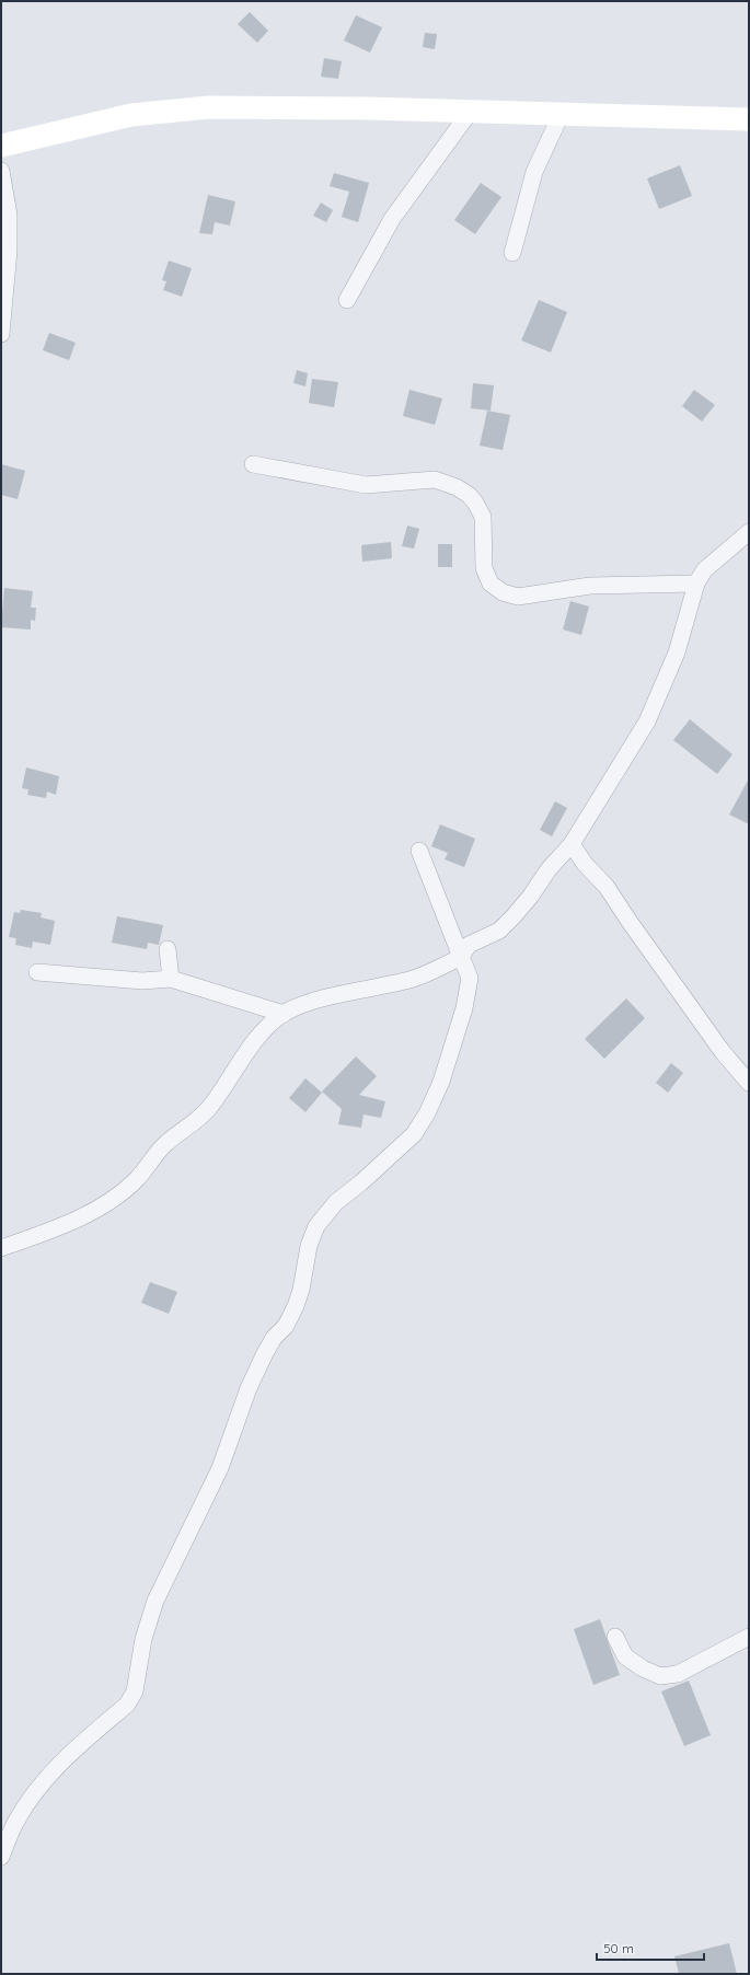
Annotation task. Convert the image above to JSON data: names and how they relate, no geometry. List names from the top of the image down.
{
  "scale_bar": "50 m"
}
